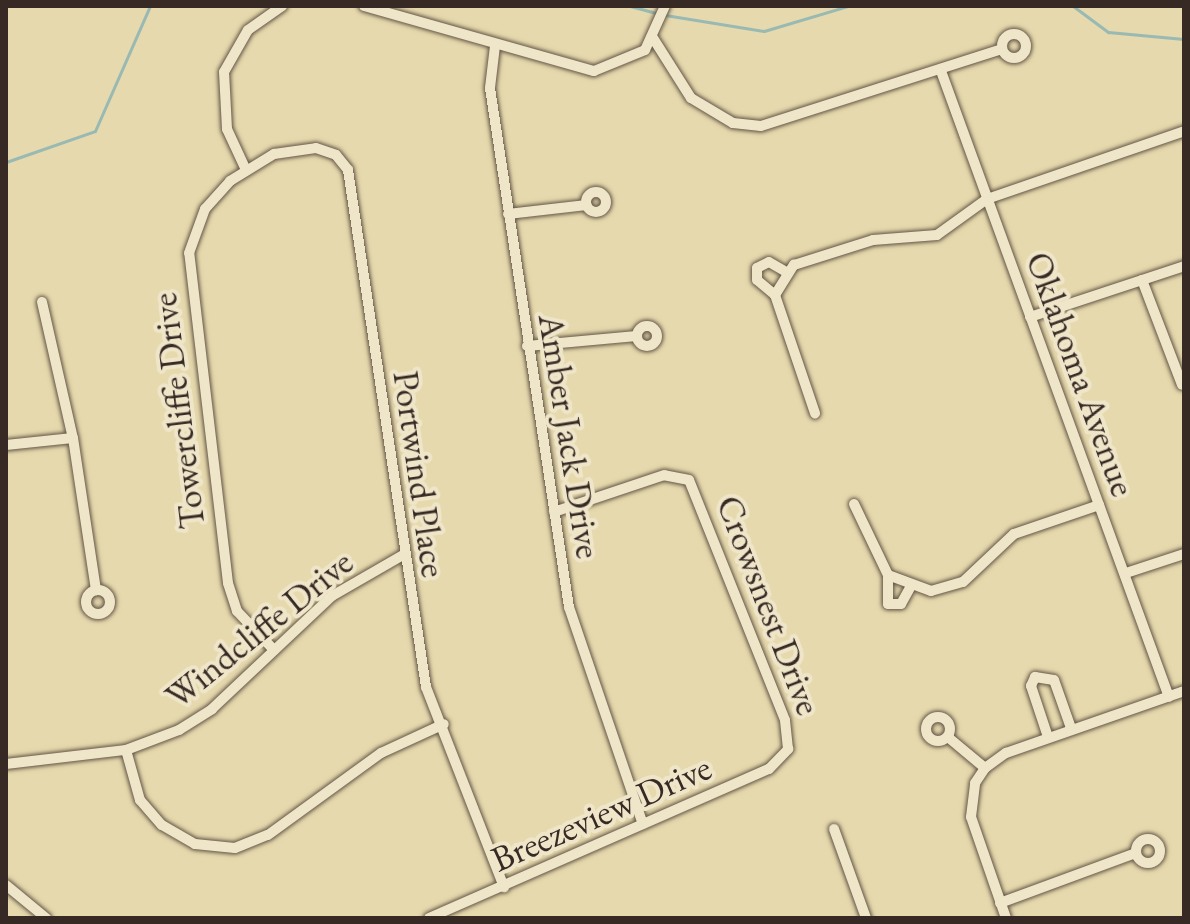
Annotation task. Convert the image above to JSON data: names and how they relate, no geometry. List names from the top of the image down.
{
  "streets": {
    "street": [
      "Oklahoma Avenue",
      "Towercliffe Drive",
      "Amber Jack Drive",
      "Portwind Place",
      "Crowsnest Drive",
      "Windcliffe Drive",
      "Breezeview Drive"
    ]
  },
  "crossings": [
    ["Towercliffe Drive", "Portwind Place"],
    ["Towercliffe Drive", "Windcliffe Drive"],
    ["Amber Jack Drive", "Crowsnest Drive"],
    ["Amber Jack Drive", "Breezeview Drive"],
    ["Portwind Place", "Windcliffe Drive"],
    ["Portwind Place", "Breezeview Drive"],
    ["Crowsnest Drive", "Breezeview Drive"]
  ]
}
